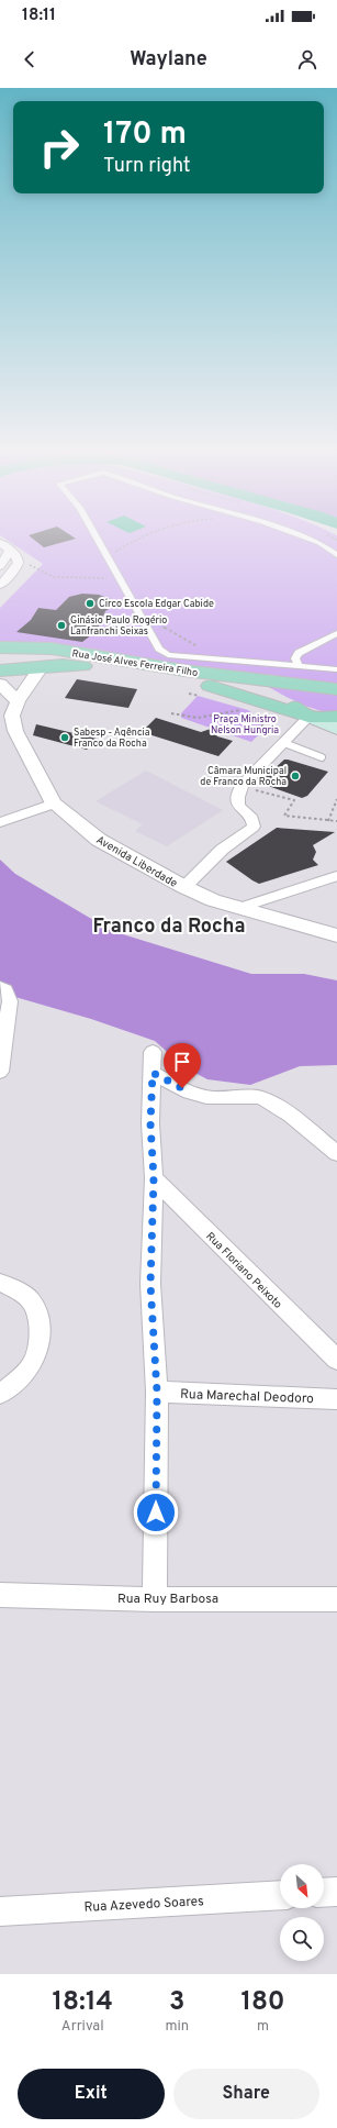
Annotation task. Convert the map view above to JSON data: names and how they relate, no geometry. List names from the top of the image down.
{
  "streets": {
    "main road": ["Rua José Alves Ferreira Filho"],
    "street": [
      "Avenida Liberdade",
      "Rua Floriano Peixoto",
      "Rua Marechal Deodoro",
      "Rua Ruy Barbosa",
      "Rua Azevedo Soares"
    ]
  },
  "crossings": [
    ["Rua José Alves Ferreira Filho", "Avenida Liberdade"]
  ],
  "districts": ["Franco da Rocha"],
  "parks": ["Praça Ministro Nelson Hungria"],
  "places": [
    "Circo Escola Edgar Cabide",
    "Ginásio Paulo Rogério Lanfranchi Seixas",
    "Sabesp - Agência Franco da Rocha",
    "Câmara Municipal de Franco da Rocha"
  ],
  "north": "bottom right",
  "page": {
    "status": "18:11",
    "header": "Waylane",
    "turn": ["170 m", "Turn right"],
    "eta": [
      "18:14",
      "Arrival",
      "3",
      "min",
      "180",
      "m"
    ],
    "buttons": ["Exit", "Share"]
  }
}
